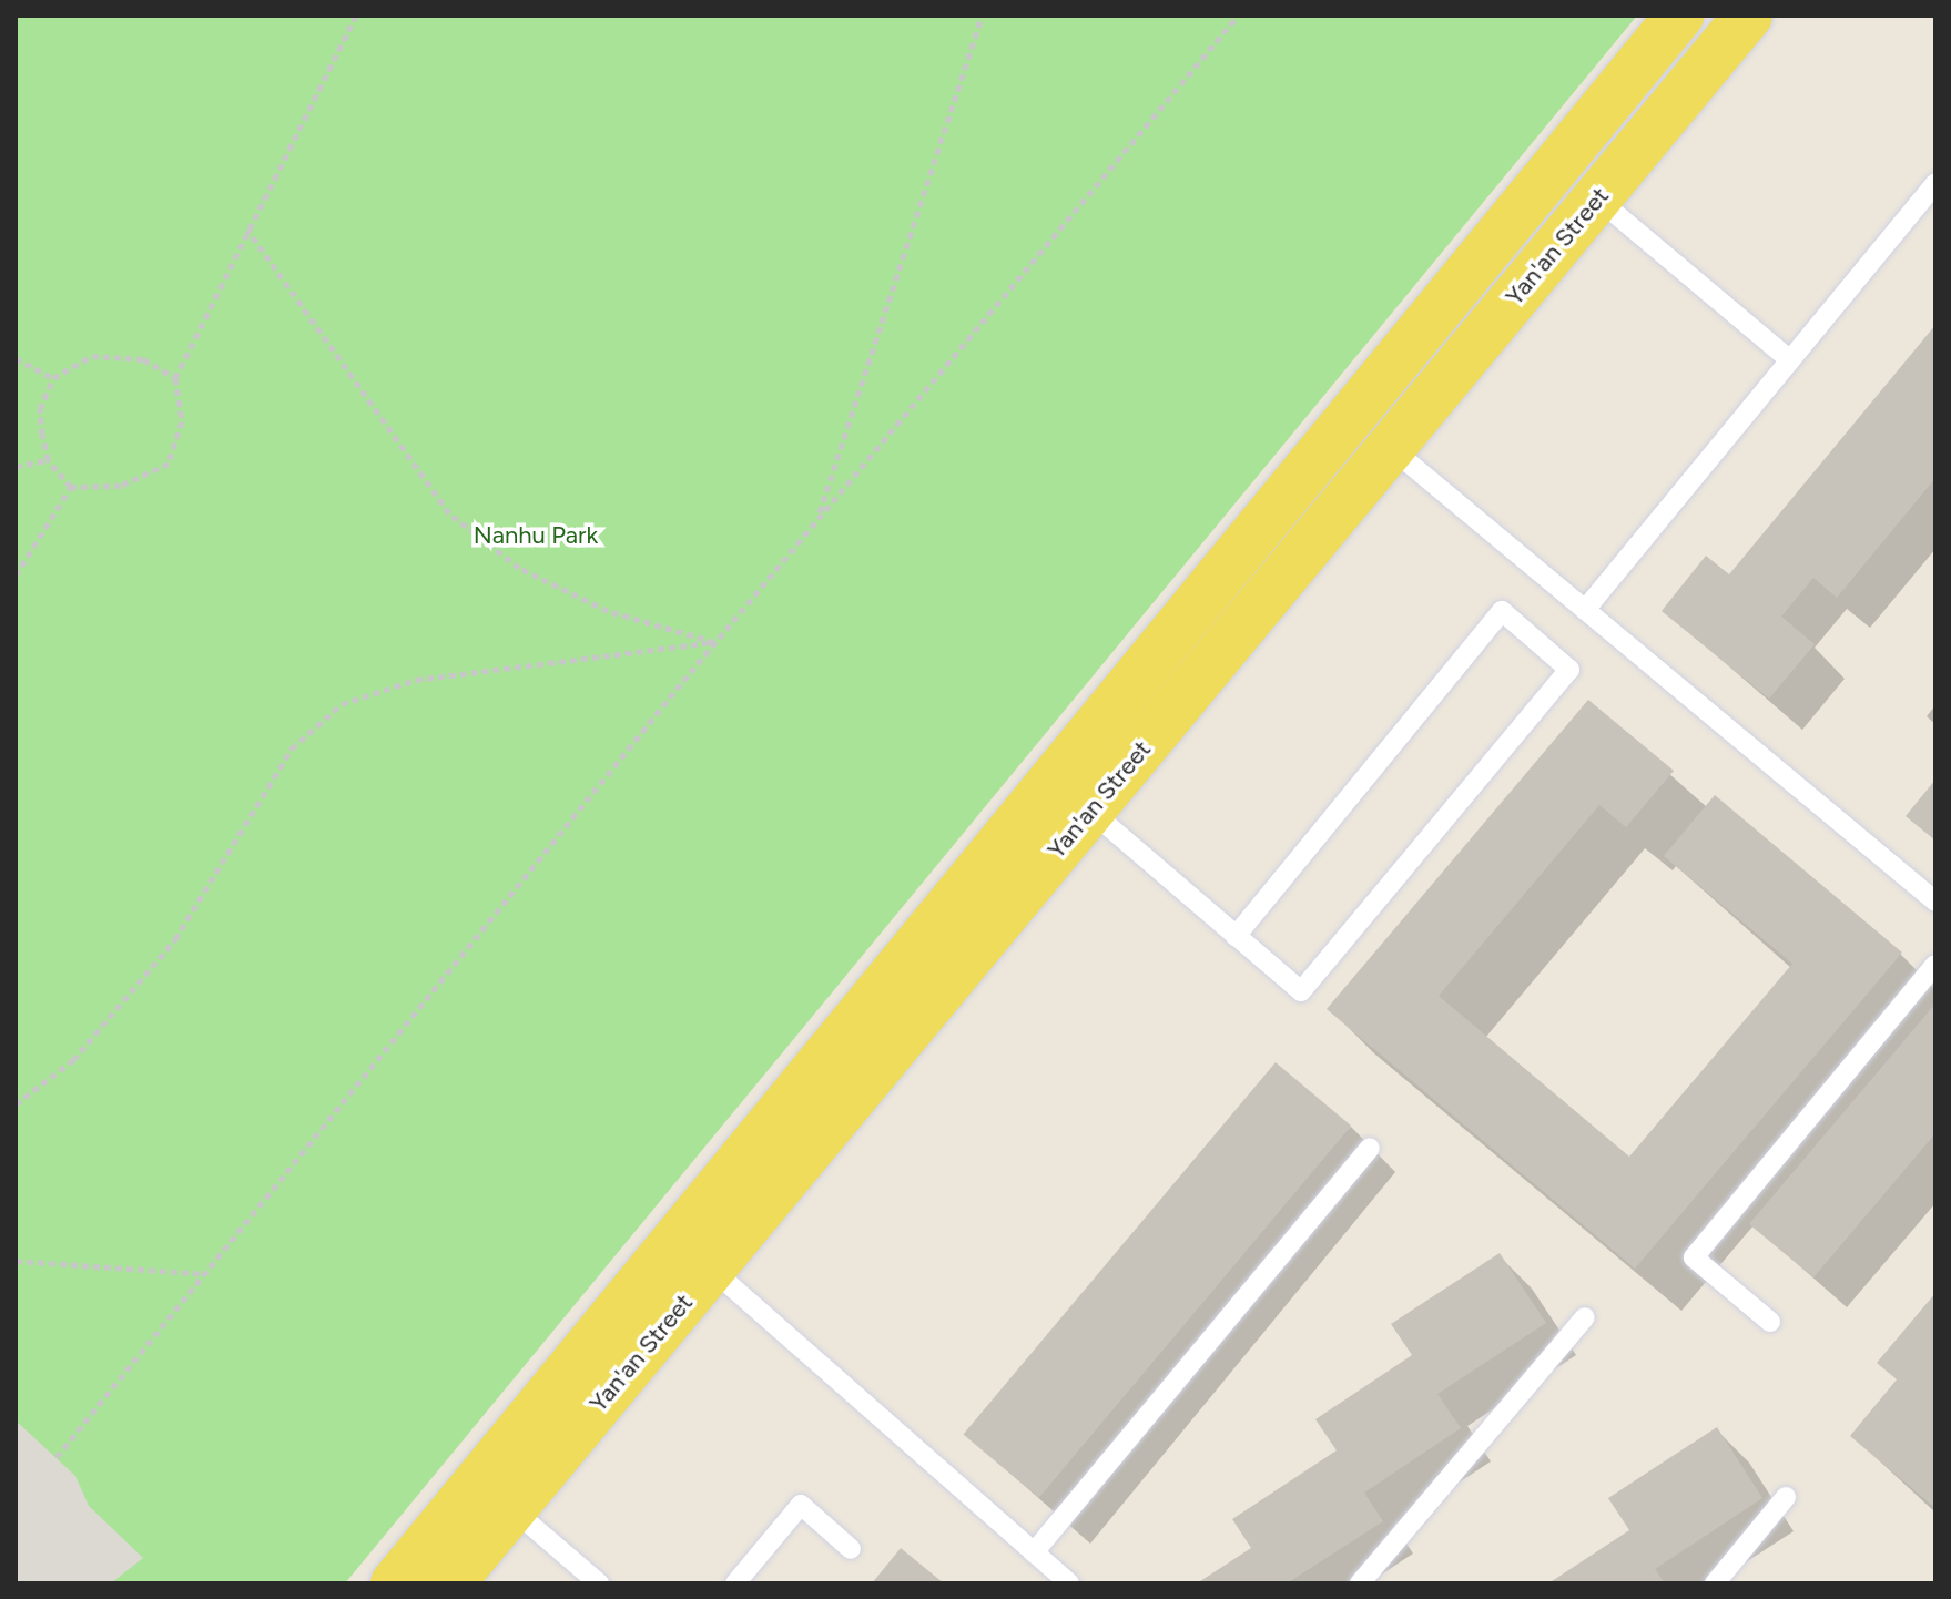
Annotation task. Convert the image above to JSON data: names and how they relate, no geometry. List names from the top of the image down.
{
  "streets": {
    "main road": ["Yan'an Street"]
  },
  "parks": ["Nanhu Park"]
}
